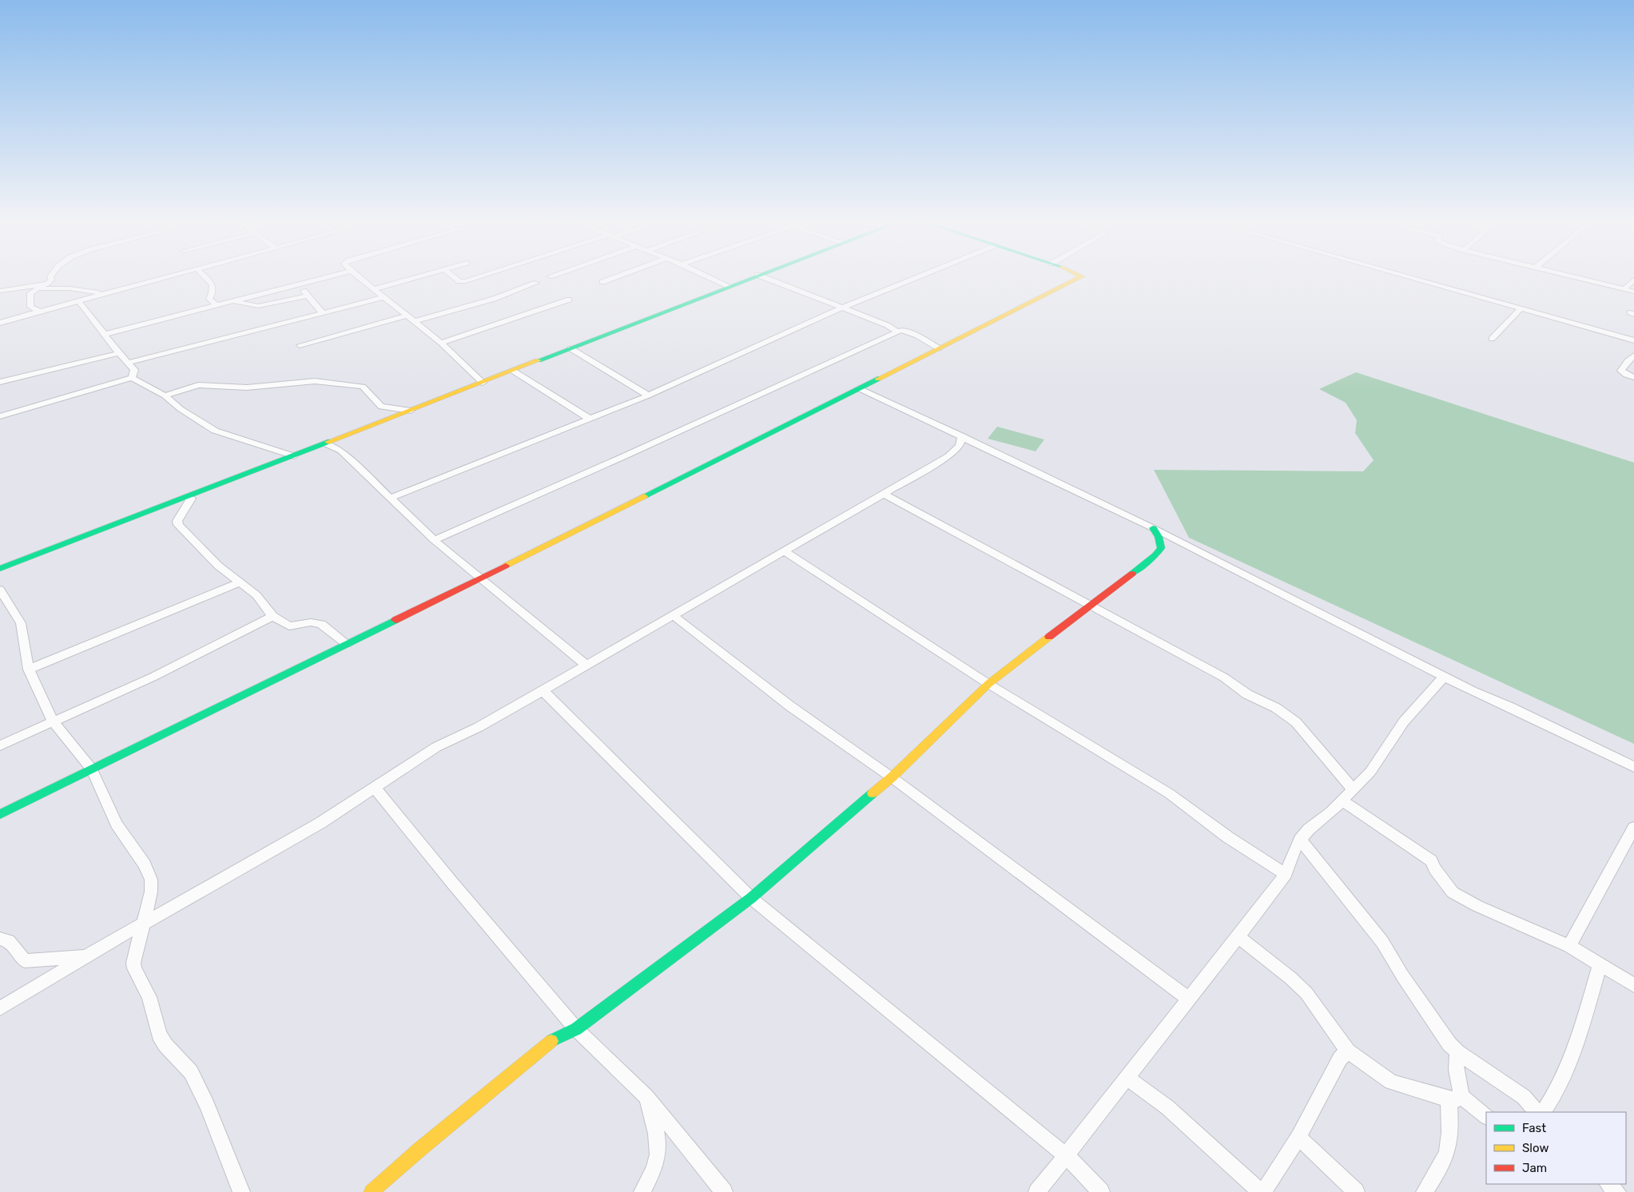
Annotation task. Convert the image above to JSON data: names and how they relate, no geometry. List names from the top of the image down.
{
  "legend": ["Fast", "Slow", "Jam"]
}
